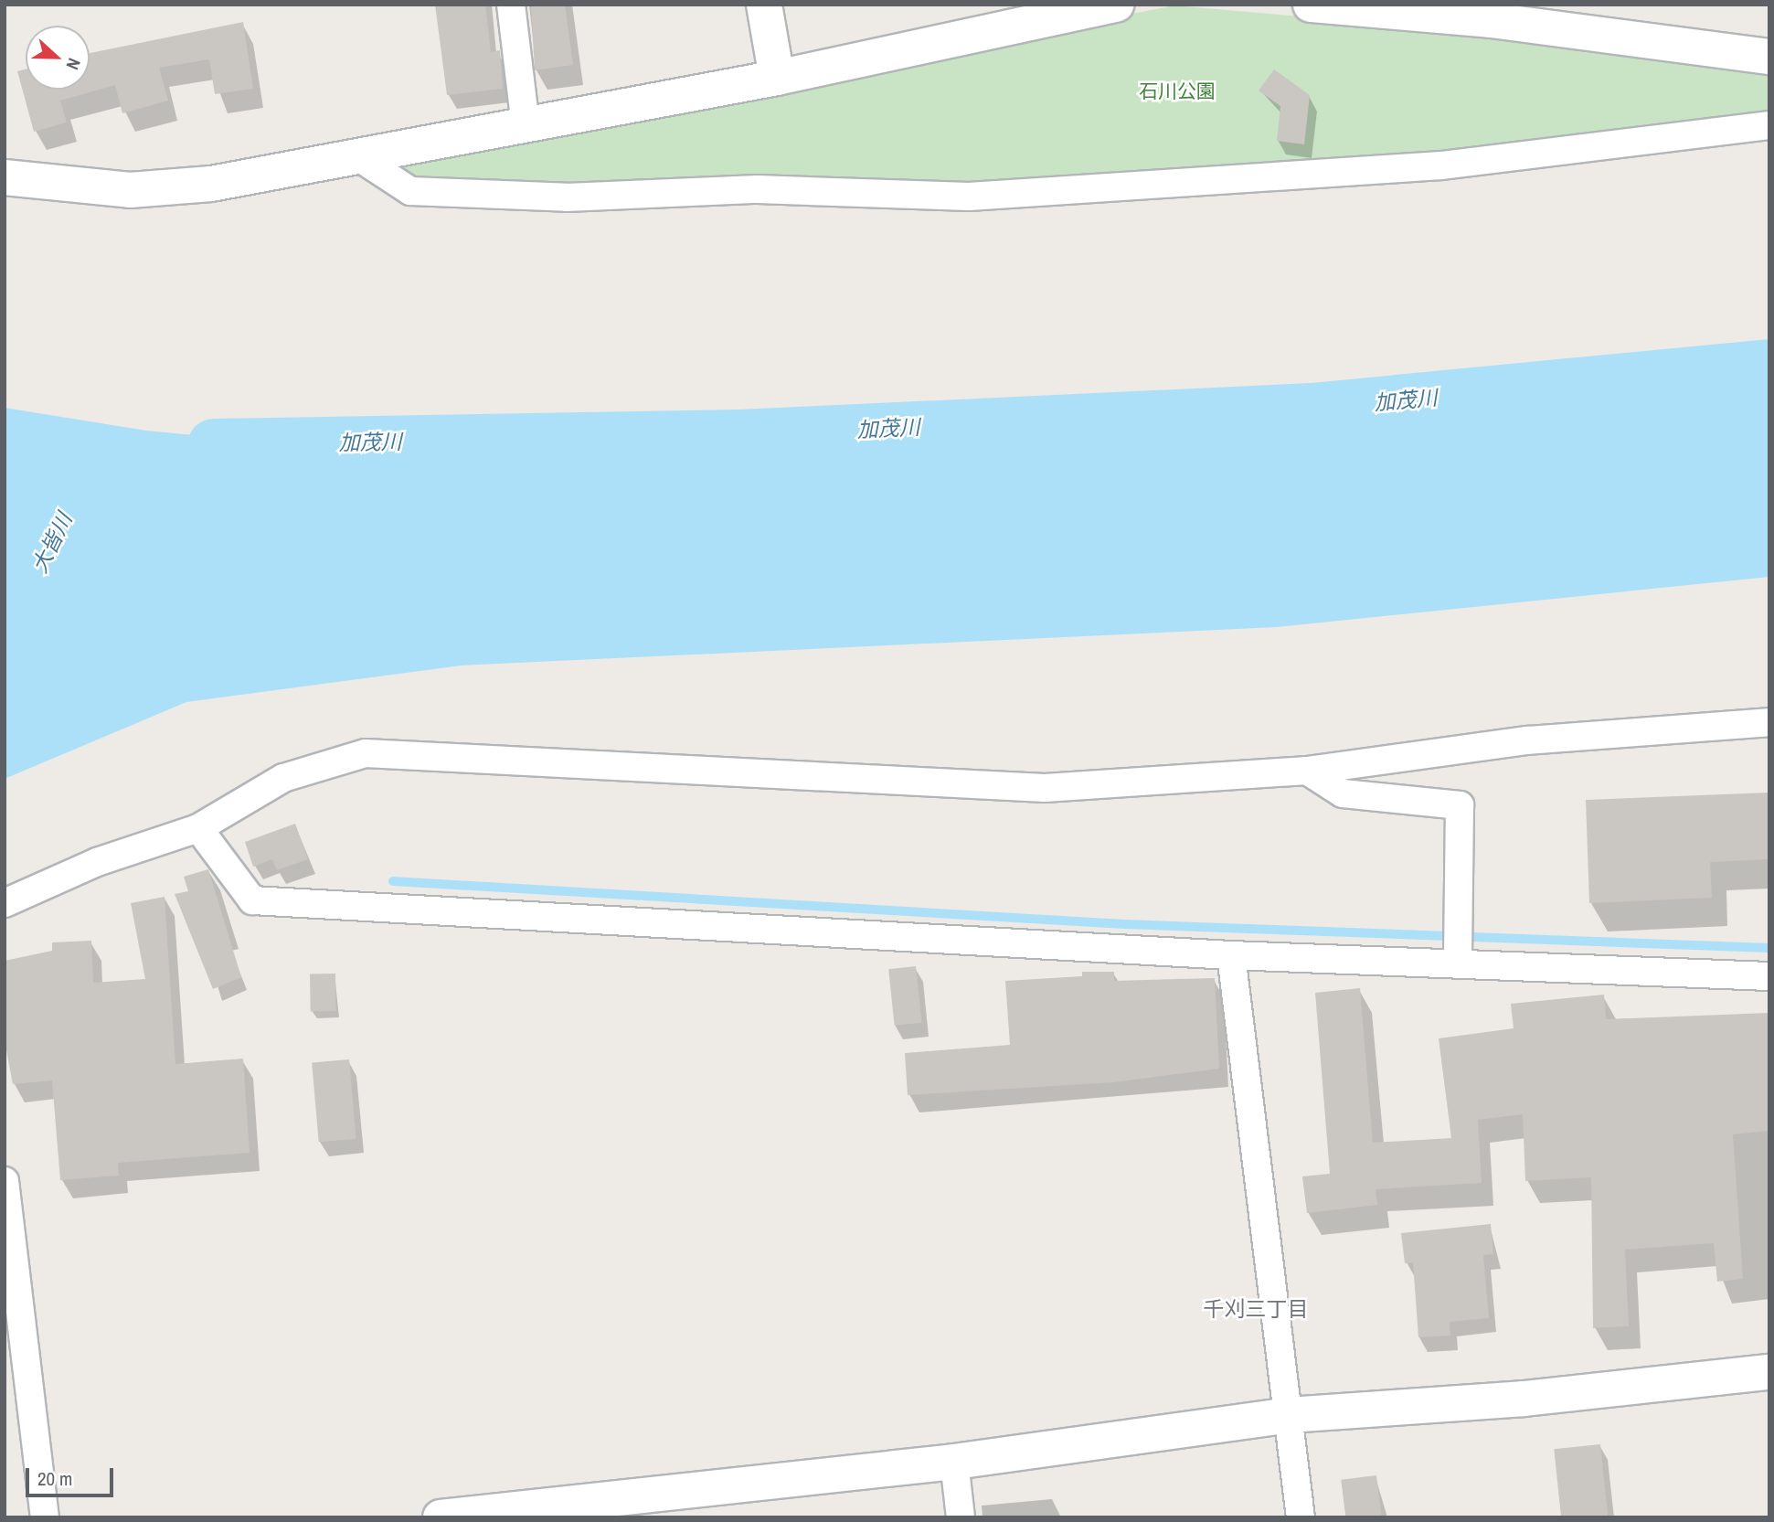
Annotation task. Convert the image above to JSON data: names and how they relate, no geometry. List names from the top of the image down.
{
  "districts": ["千刈三丁目"],
  "water": ["加茂川", "大皆川"],
  "parks": ["石川公園"],
  "scale_bar": "20 m",
  "north": "right"
}
